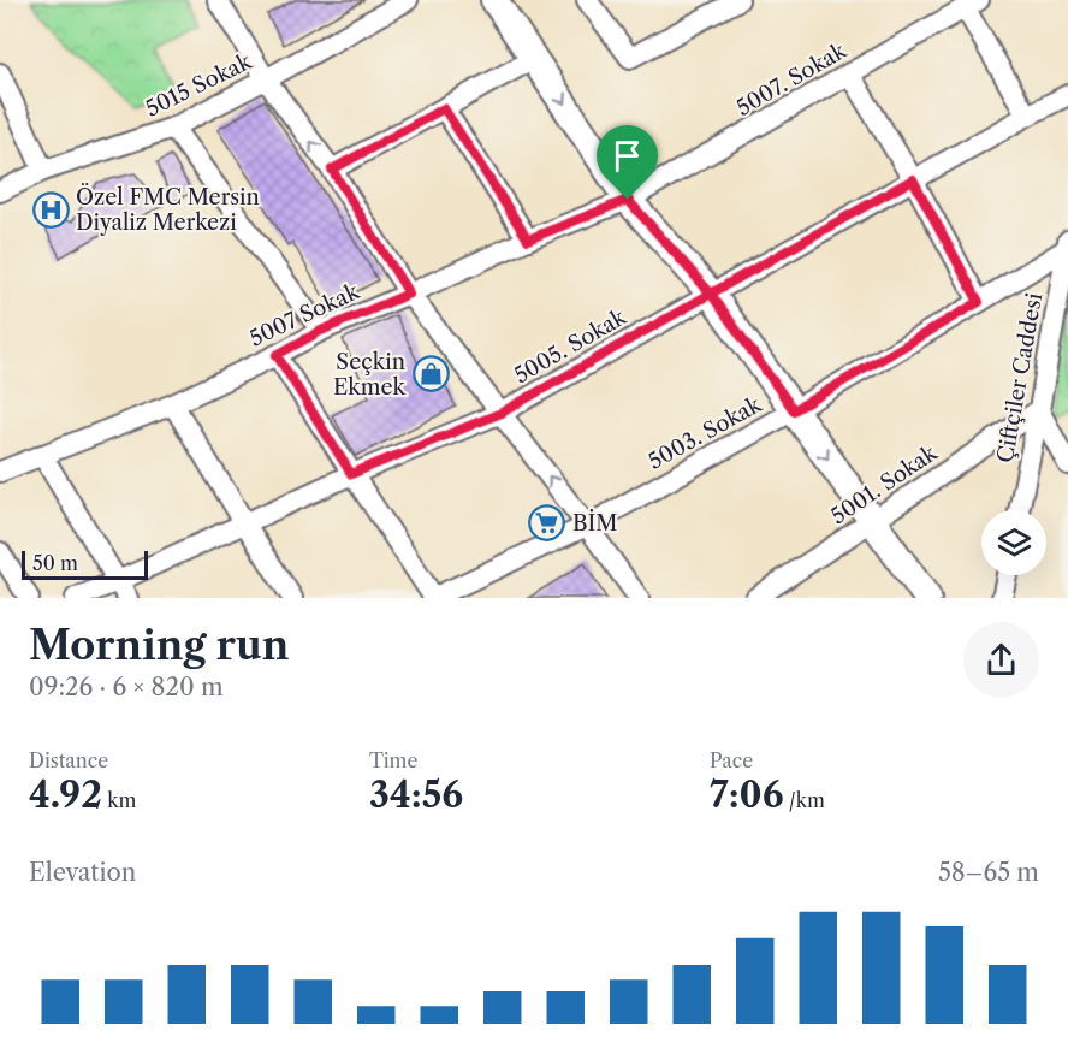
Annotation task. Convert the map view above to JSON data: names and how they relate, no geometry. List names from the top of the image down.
{
  "streets": {
    "street": [
      "5007. Sokak",
      "5015 Sokak",
      "5007 Sokak",
      "5005. Sokak",
      "Çiftçiler Caddesi",
      "5003. Sokak",
      "5001. Sokak"
    ]
  },
  "crossings": [
    ["5007. Sokak", "5007 Sokak"],
    ["Çiftçiler Caddesi", "5003. Sokak"],
    ["Çiftçiler Caddesi", "5001. Sokak"]
  ],
  "places": {
    "hospital": ["Özel FMC Mersin Diyaliz Merkezi"],
    "shop": ["Seçkin Ekmek"],
    "supermarket": ["BİM"]
  },
  "scale_bar": "50 m",
  "page": {
    "scale": "50 m",
    "heading": ["Morning run", "09:26 · 6 × 820 m"],
    "stats": [
      ["Distance", "4.92 km"],
      ["Time", "34:56"],
      ["Pace", "7:06 /km"]
    ],
    "chart": ["Elevation", "58–65 m"]
  }
}
